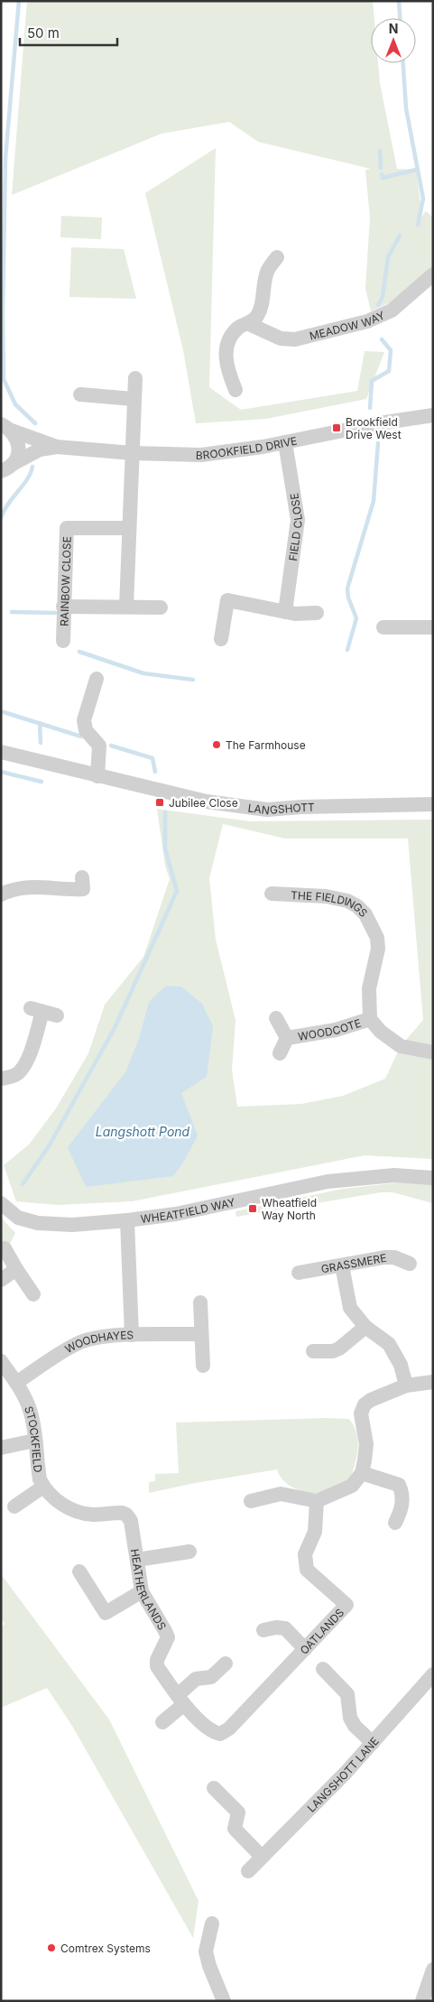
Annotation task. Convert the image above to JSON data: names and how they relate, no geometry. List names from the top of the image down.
{
  "streets": {
    "street": [
      "MEADOW WAY",
      "BROOKFIELD DRIVE",
      "FIELD CLOSE",
      "RAINBOW CLOSE",
      "LANGSHOTT",
      "THE FIELDINGS",
      "WOODCOTE",
      "WHEATFIELD WAY",
      "GRASSMERE",
      "WOODHAYES",
      "STOCKFIELD",
      "HEATHERLANDS",
      "OATLANDS",
      "LANGSHOTT LANE"
    ]
  },
  "crossings": [
    ["BROOKFIELD DRIVE", "FIELD CLOSE"],
    ["THE FIELDINGS", "WOODCOTE"],
    ["WHEATFIELD WAY", "WOODHAYES"],
    ["WOODHAYES", "STOCKFIELD"],
    ["STOCKFIELD", "HEATHERLANDS"],
    ["HEATHERLANDS", "OATLANDS"]
  ],
  "water": ["Langshott Pond"],
  "places": {
    "transit": ["Brookfield Drive West", "Jubilee Close", "Wheatfield Way North"],
    "other": ["The Farmhouse", "Comtrex Systems"]
  },
  "scale_bar": "50 m",
  "north": "top"
}
